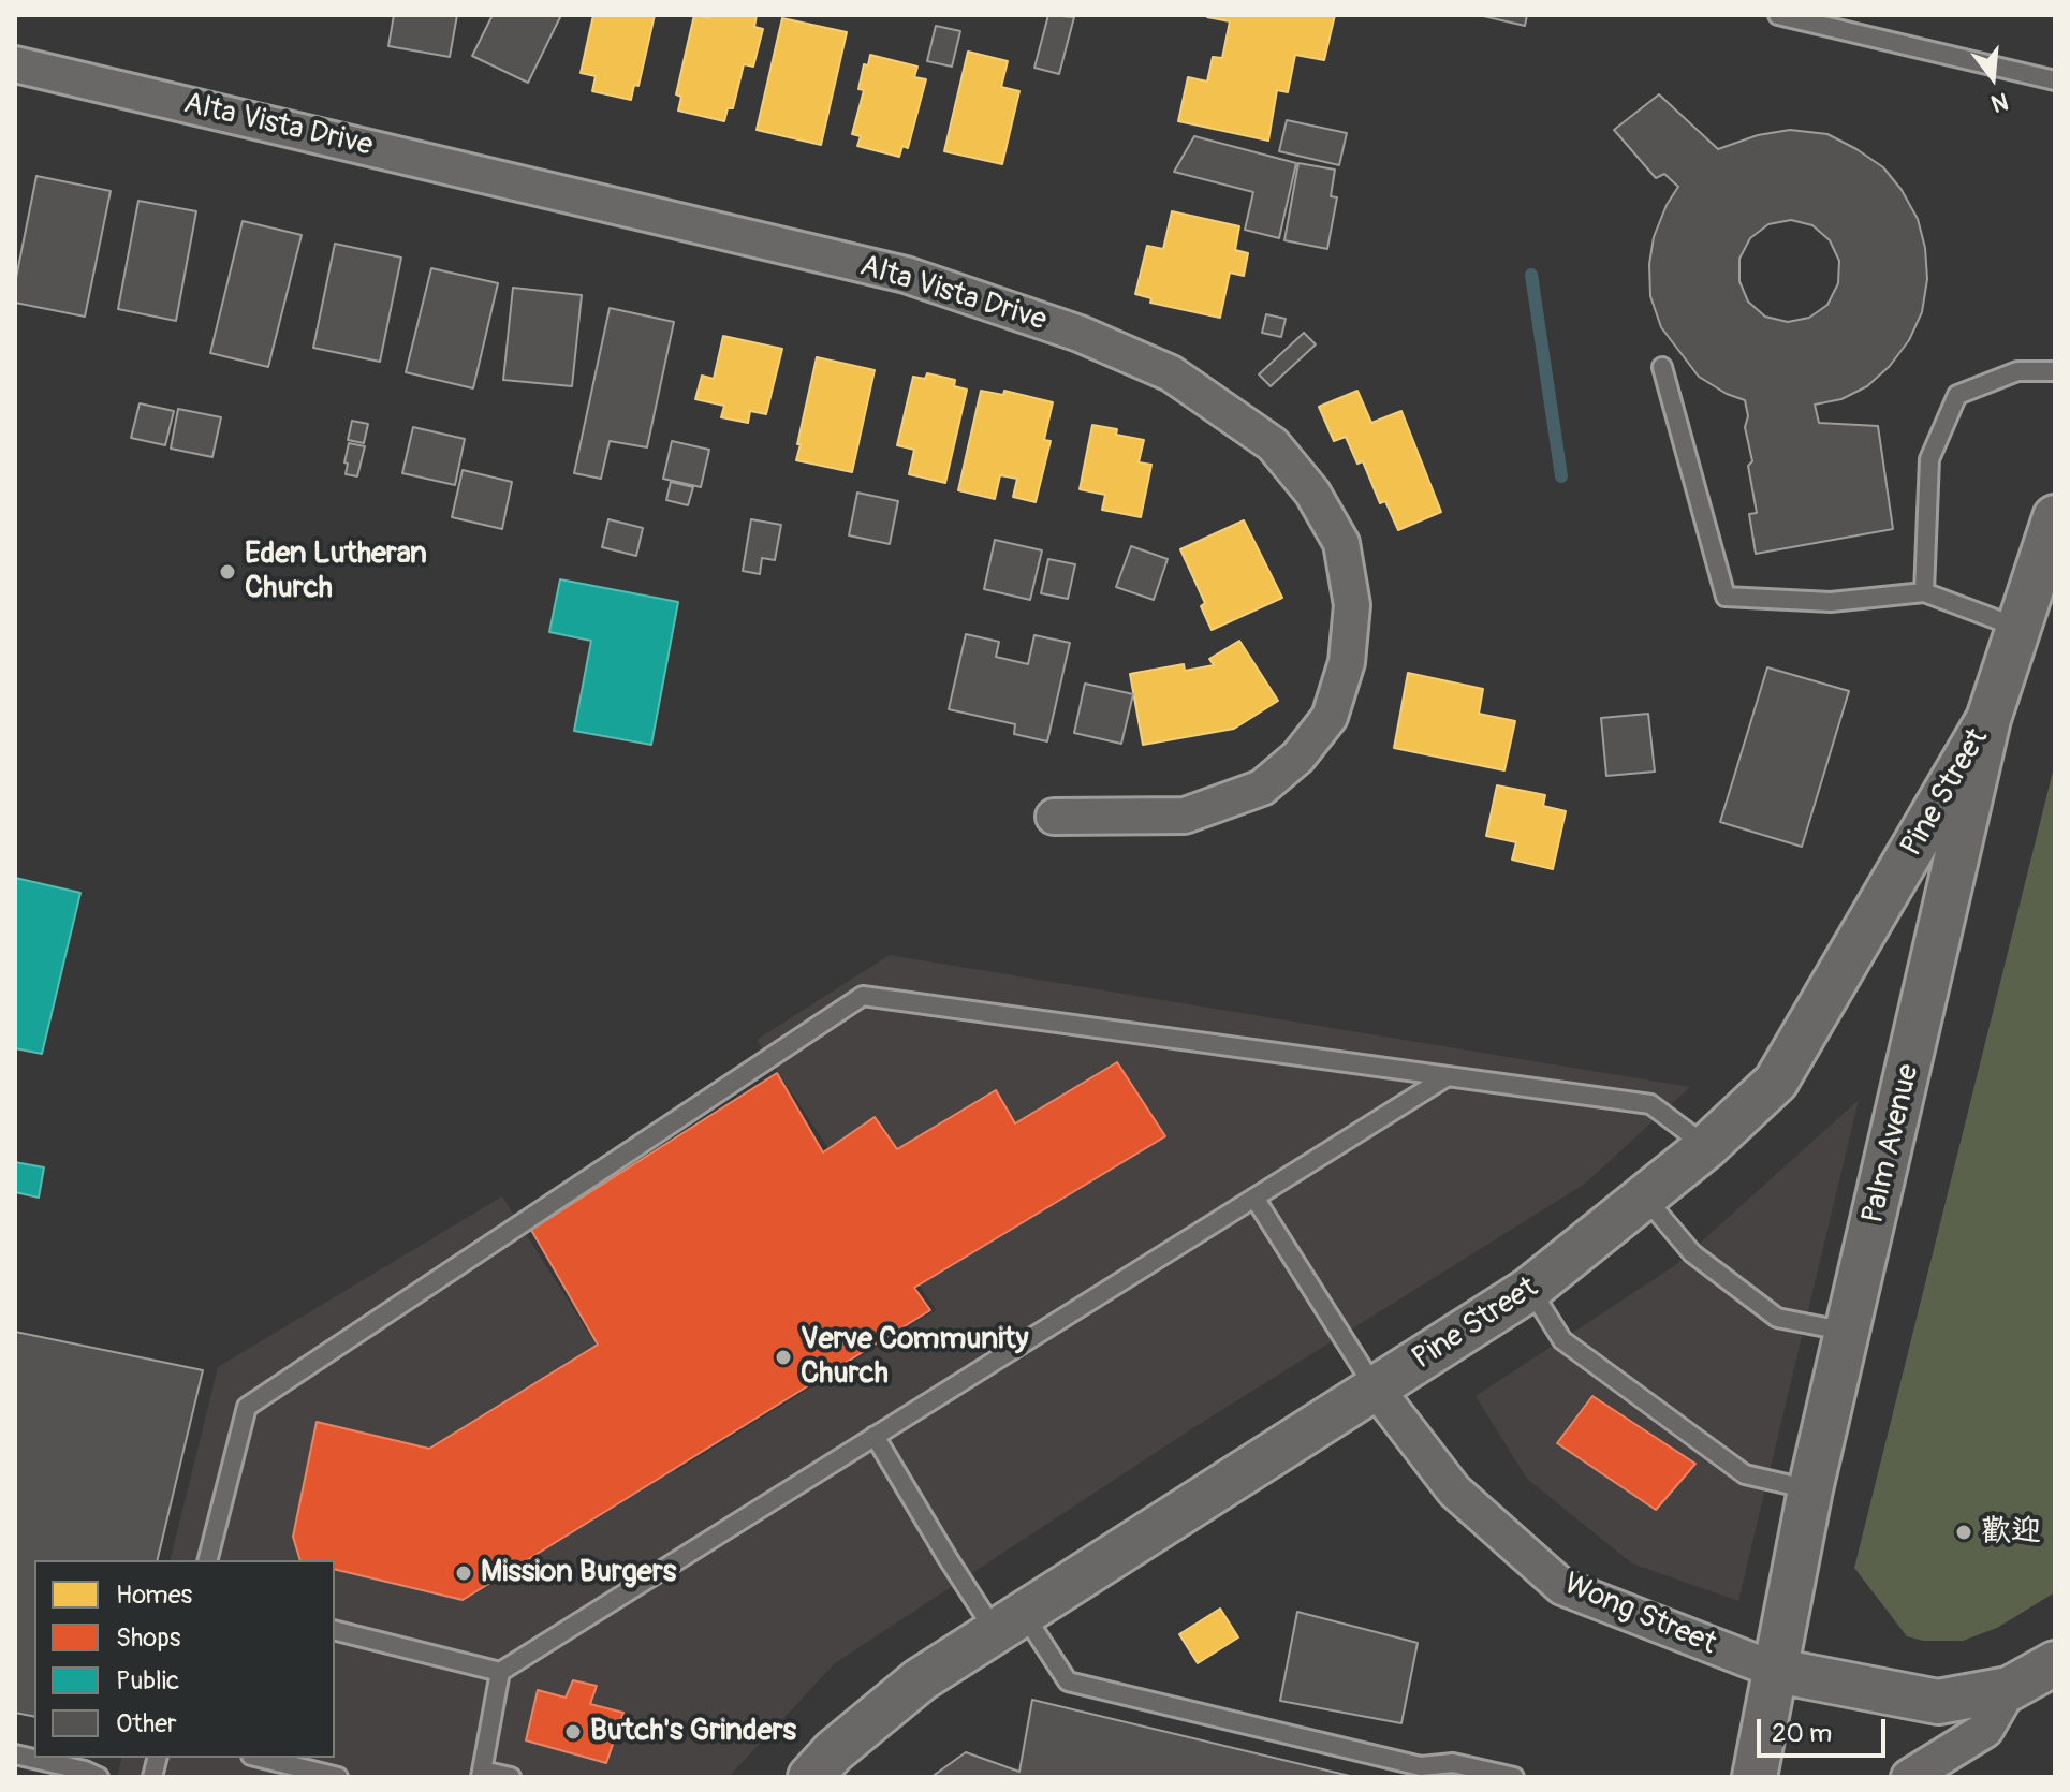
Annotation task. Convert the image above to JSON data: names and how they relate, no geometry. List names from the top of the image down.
{
  "streets": {
    "street": [
      "Alta Vista Drive",
      "Pine Street",
      "Palm Avenue",
      "Wong Street"
    ]
  },
  "crossings": [
    ["Pine Street", "Palm Avenue"],
    ["Pine Street", "Wong Street"],
    ["Palm Avenue", "Wong Street"]
  ],
  "places": [
    "Eden Lutheran Church",
    "Verve Community Church",
    "歡迎",
    "Mission Burgers",
    "Butch's Grinders"
  ],
  "legend": [
    "Homes",
    "Shops",
    "Public",
    "Other"
  ],
  "scale_bar": "20 m",
  "north": "bottom"
}
